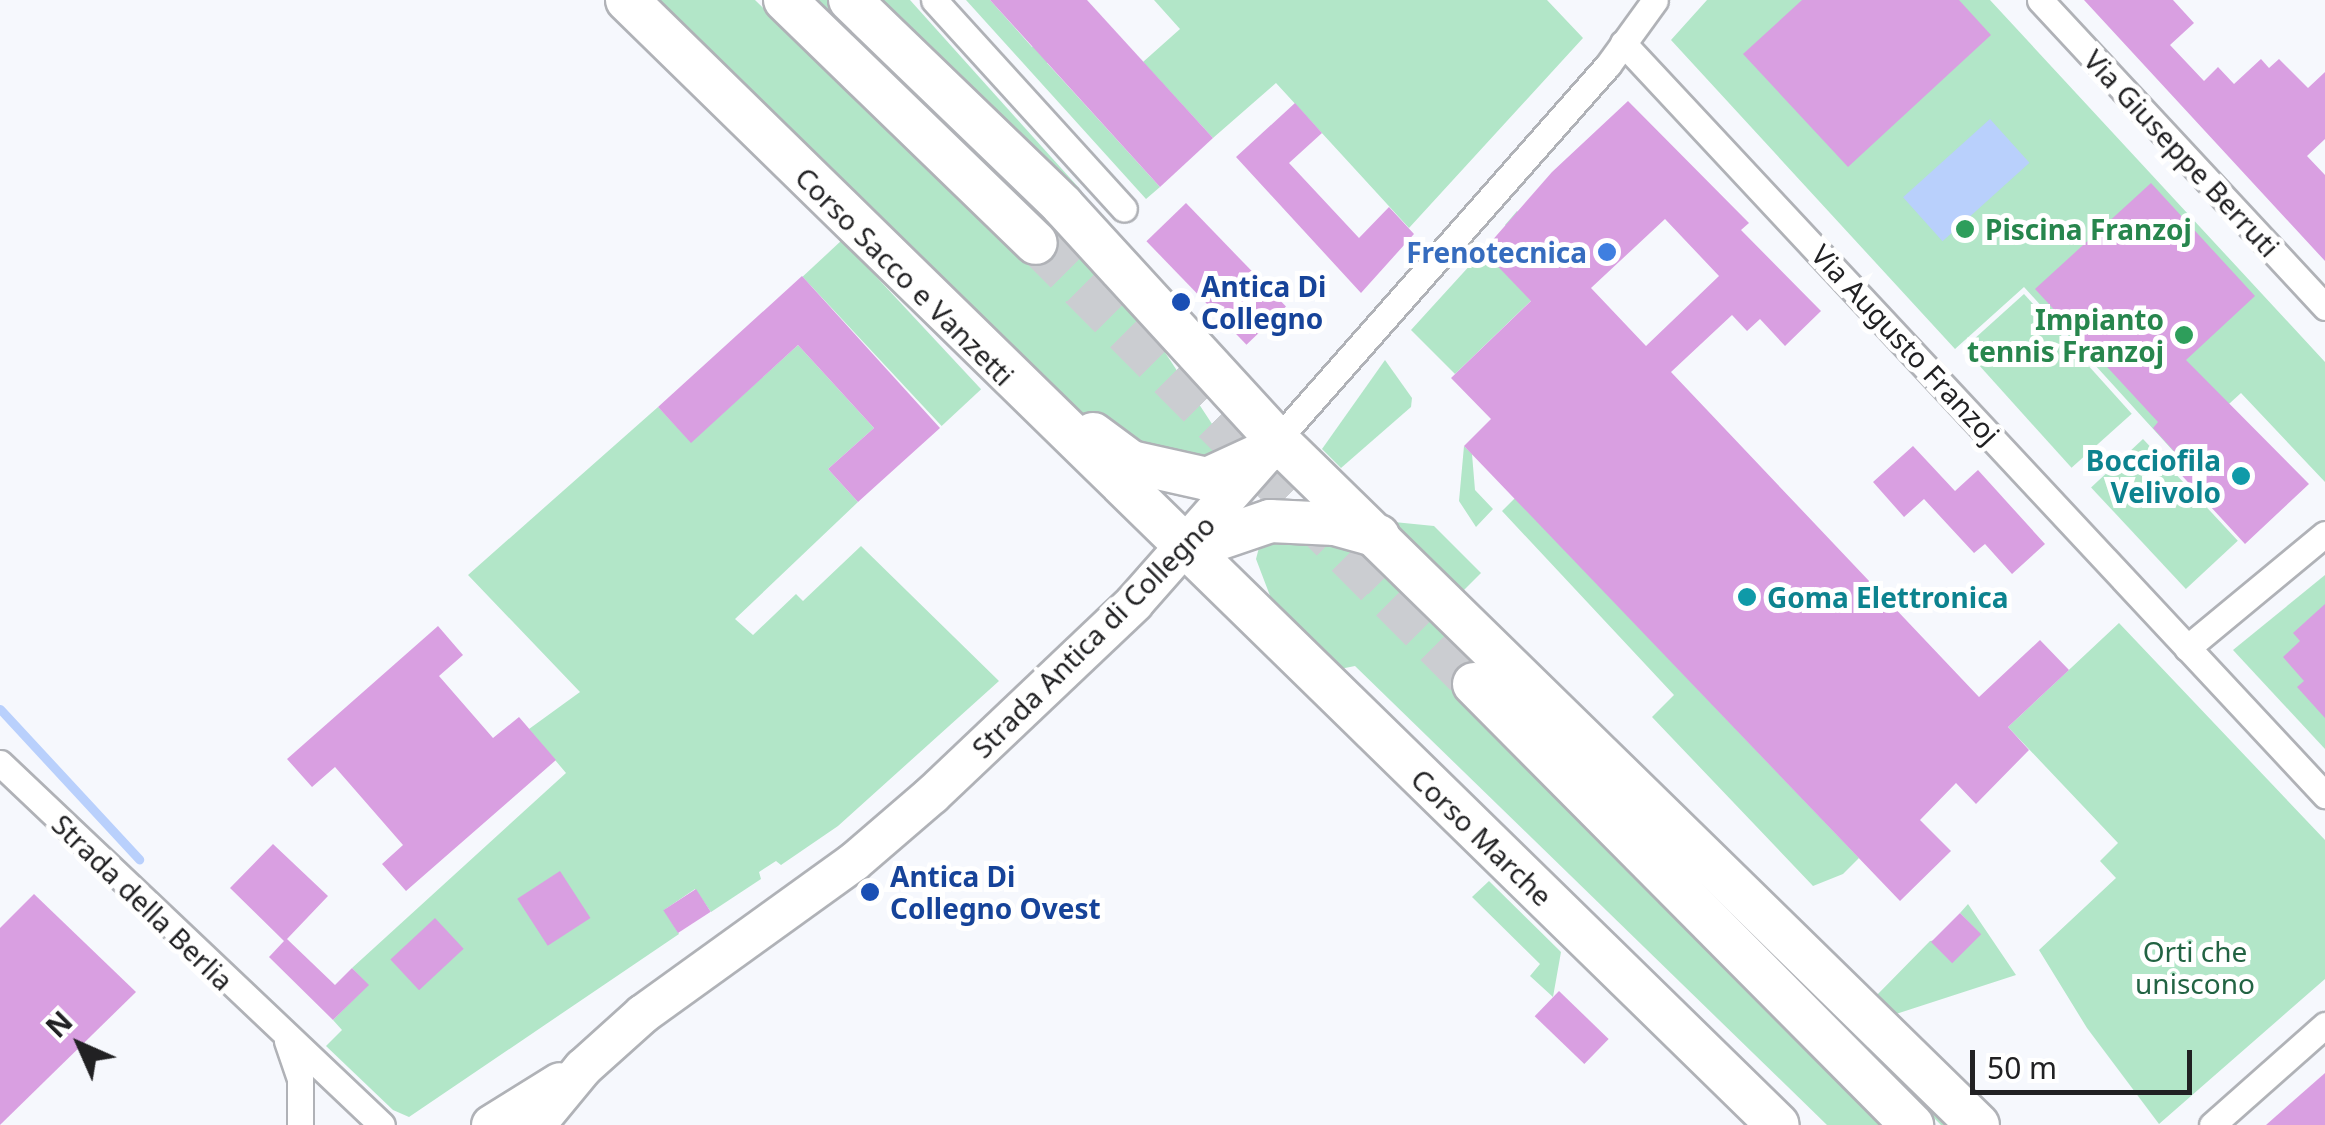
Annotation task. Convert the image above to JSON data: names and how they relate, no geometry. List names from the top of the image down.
{
  "streets": {
    "main road": ["Corso Sacco e Vanzetti", "Strada Antica di Collegno", "Corso Marche"],
    "street": ["Via Giuseppe Berruti", "Via Augusto Franzoj", "Strada della Berlia"]
  },
  "crossings": [
    ["Corso Sacco e Vanzetti", "Strada Antica di Collegno"],
    ["Corso Sacco e Vanzetti", "Corso Marche"],
    ["Via Augusto Franzoj", "Strada Antica di Collegno"],
    ["Strada Antica di Collegno", "Corso Marche"]
  ],
  "parks": ["Orti che uniscono"],
  "places": [
    "Piscina Franzoj",
    "Frenotecnica",
    "Antica Di Collegno",
    "Impianto tennis Franzoj",
    "Bocciofila Velivolo",
    "Goma Elettronica",
    "Antica Di Collegno Ovest"
  ],
  "scale_bar": "50 m",
  "north": "top left"
}
